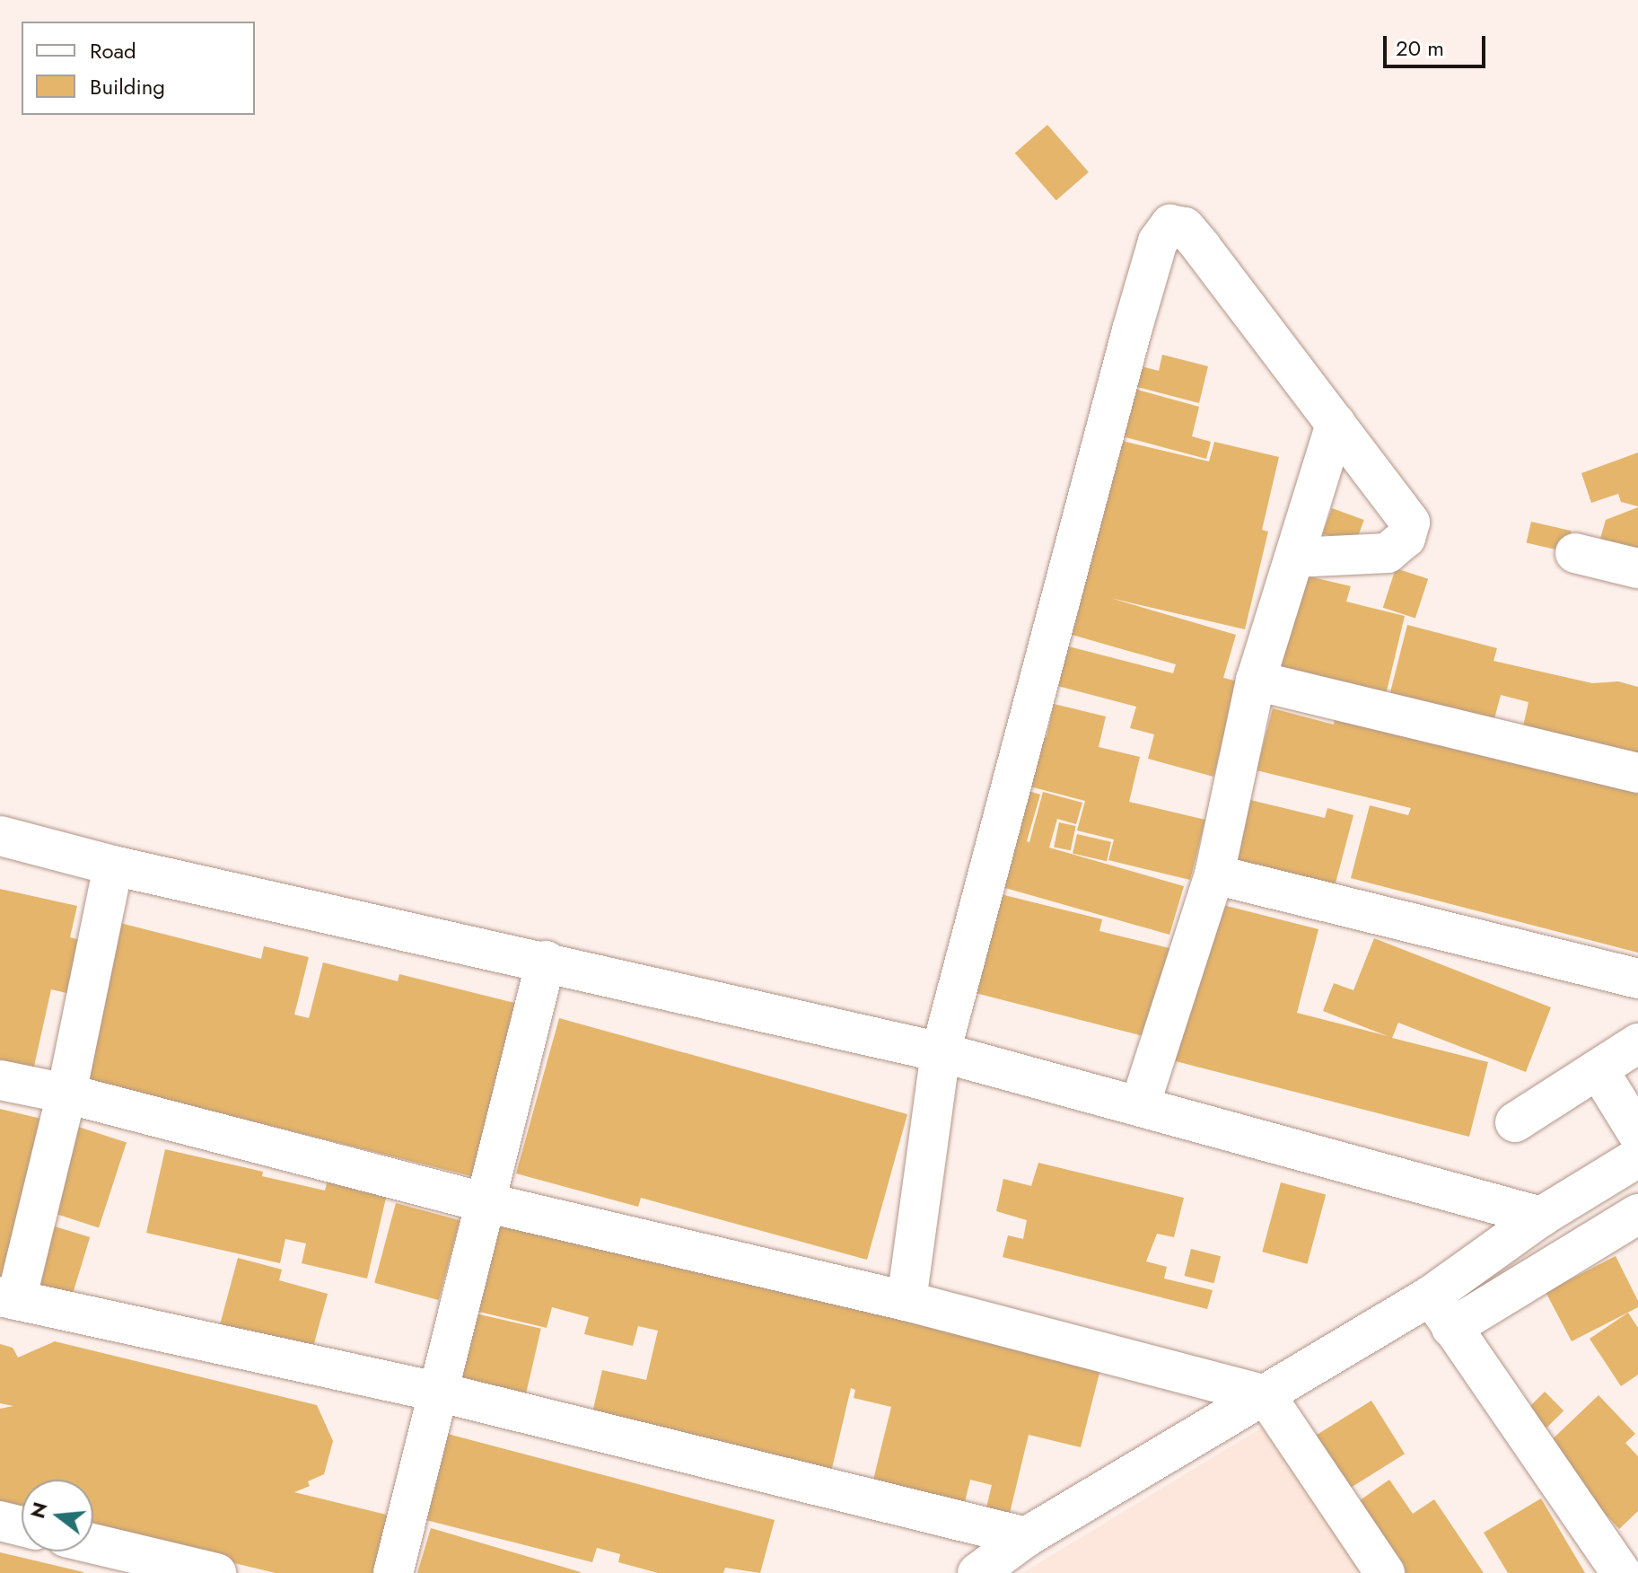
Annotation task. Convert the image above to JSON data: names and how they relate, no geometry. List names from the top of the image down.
{
  "legend": ["Road", "Building"],
  "scale_bar": "20 m",
  "north": "left"
}
